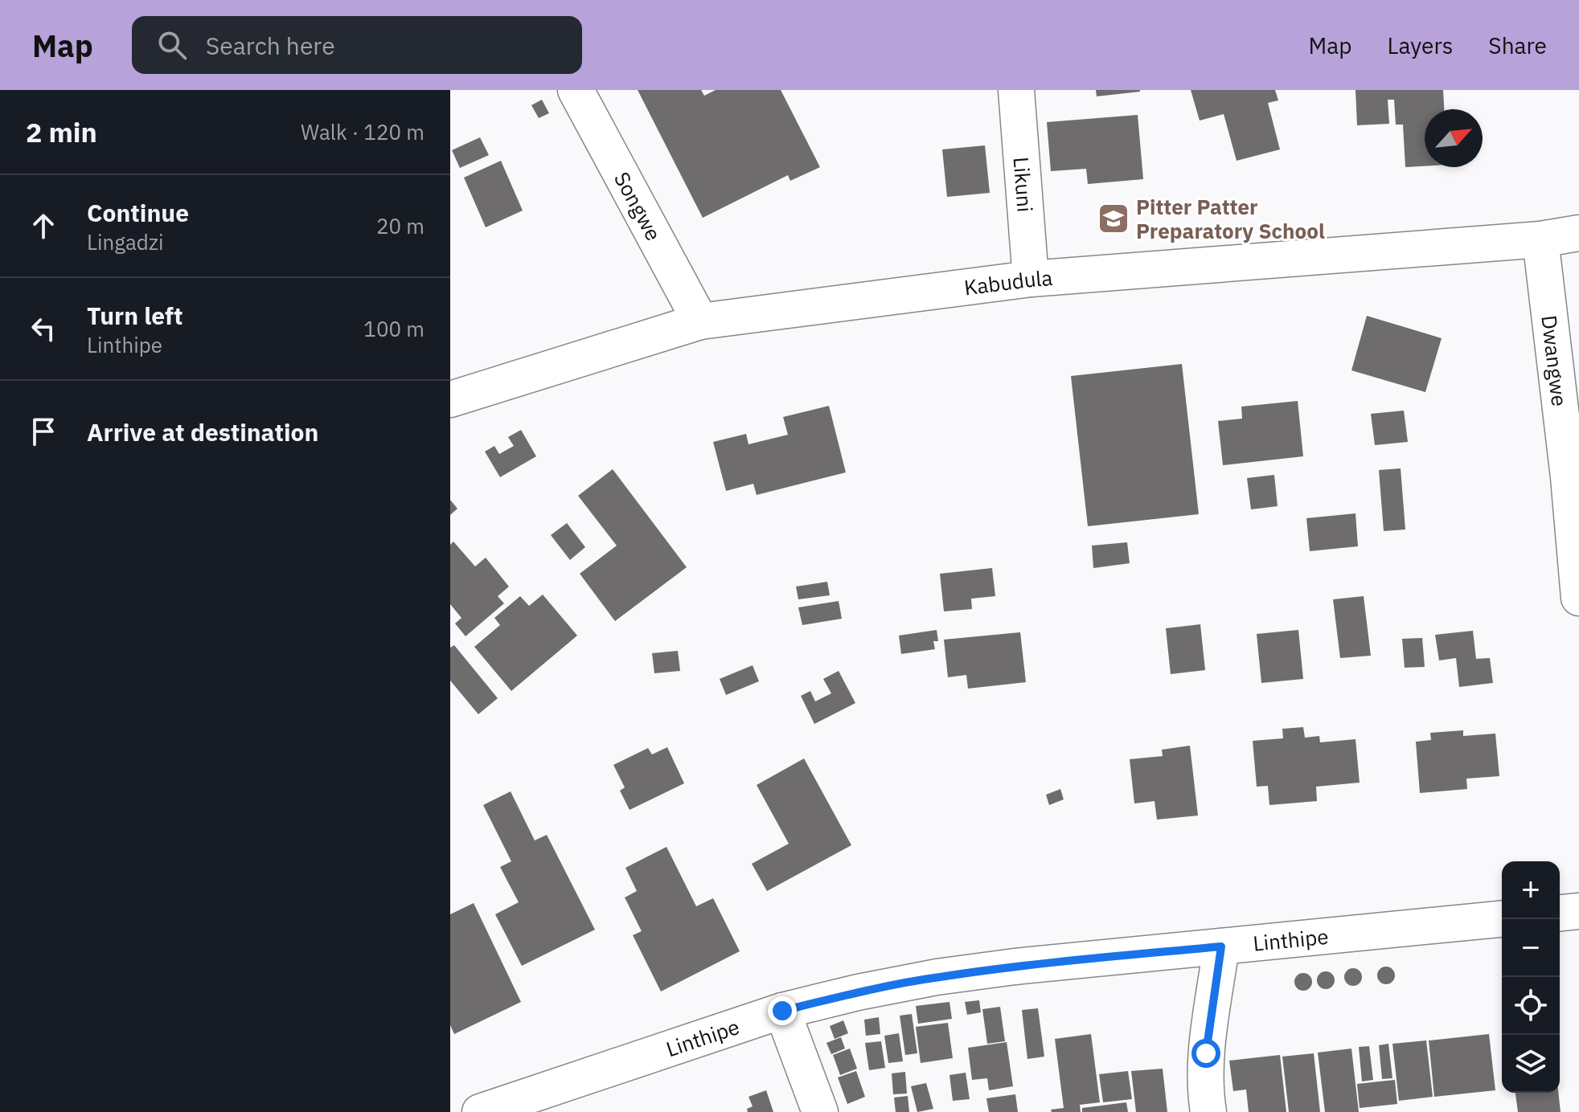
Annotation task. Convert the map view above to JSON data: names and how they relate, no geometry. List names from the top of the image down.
{
  "streets": {
    "street": [
      "Likuni",
      "Songwe",
      "Kabudula",
      "Dwangwe",
      "Linthipe"
    ]
  },
  "crossings": [
    ["Likuni", "Kabudula"],
    ["Songwe", "Kabudula"],
    ["Kabudula", "Dwangwe"]
  ],
  "places": {
    "school or university": ["Pitter Patter Preparatory School"]
  },
  "north": "top right",
  "page": {
    "header": "Map",
    "search": "Search here",
    "nav": ["Map", "Layers", "Share"],
    "heading": ["2 min", "Walk · 120 m"],
    "list": [
      ["Continue", "Lingadzi", "20 m"],
      ["Turn left", "Linthipe", "100 m"],
      "Arrive at destination"
    ],
    "map_buttons": ["+", "−"]
  }
}
